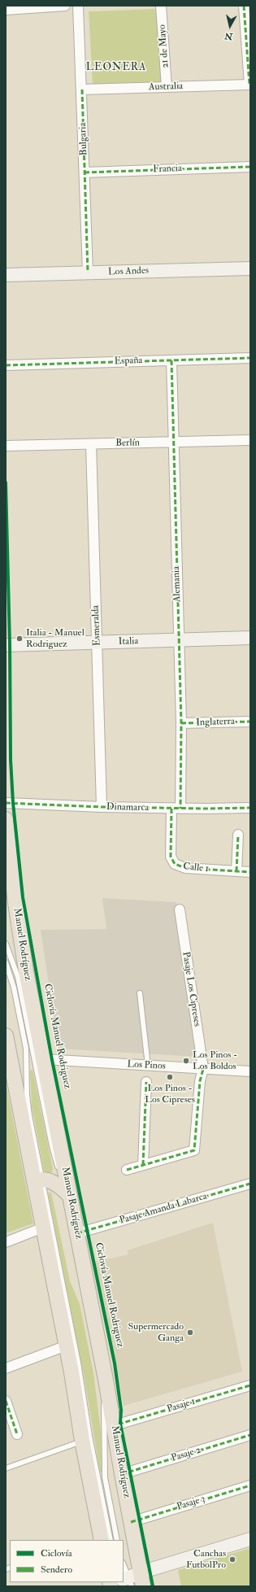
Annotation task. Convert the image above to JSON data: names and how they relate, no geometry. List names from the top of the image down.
{
  "streets": {
    "main road": ["Manuel Rodríguez"],
    "street": [
      "21 de Mayo",
      "Australia",
      "Bulgaria",
      "Francia",
      "Los Andes",
      "España",
      "Berlín",
      "Alemania",
      "Esmeralda",
      "Italia",
      "Inglaterra",
      "Dinamarca",
      "Calle 1",
      "Pasaje Los Cipreses",
      "Los Pinos",
      "Pasaje Amanda Labarca",
      "Pasaje 1",
      "Pasaje 2",
      "Pasaje 3"
    ],
    "cycle path": ["Ciclovía Manuel Rodriguez"]
  },
  "crossings": [
    ["21 de Mayo", "Australia"],
    ["Australia", "Bulgaria"],
    ["Bulgaria", "Francia"],
    ["Bulgaria", "Los Andes"],
    ["España", "Alemania"],
    ["Berlín", "Alemania"],
    ["Berlín", "Esmeralda"],
    ["Alemania", "Italia"],
    ["Alemania", "Inglaterra"],
    ["Alemania", "Dinamarca"],
    ["Alemania", "Calle 1"],
    ["Esmeralda", "Italia"],
    ["Esmeralda", "Dinamarca"],
    ["Dinamarca", "Calle 1"],
    ["Manuel Rodríguez", "Los Pinos"],
    ["Manuel Rodríguez", "Pasaje Amanda Labarca"],
    ["Manuel Rodríguez", "Pasaje 1"],
    ["Manuel Rodríguez", "Pasaje 2"],
    ["Manuel Rodríguez", "Pasaje 3"],
    ["Pasaje Los Cipreses", "Los Pinos"]
  ],
  "districts": ["LEONERA"],
  "places": [
    "Italia - Manuel Rodriguez",
    "Los Pinos - Los Boldos",
    "Los Pinos - Los Cipreses",
    "Supermercado Ganga",
    "Canchas FutbolPro"
  ],
  "legend": ["Ciclovía", "Sendero"],
  "north": "bottom"
}
